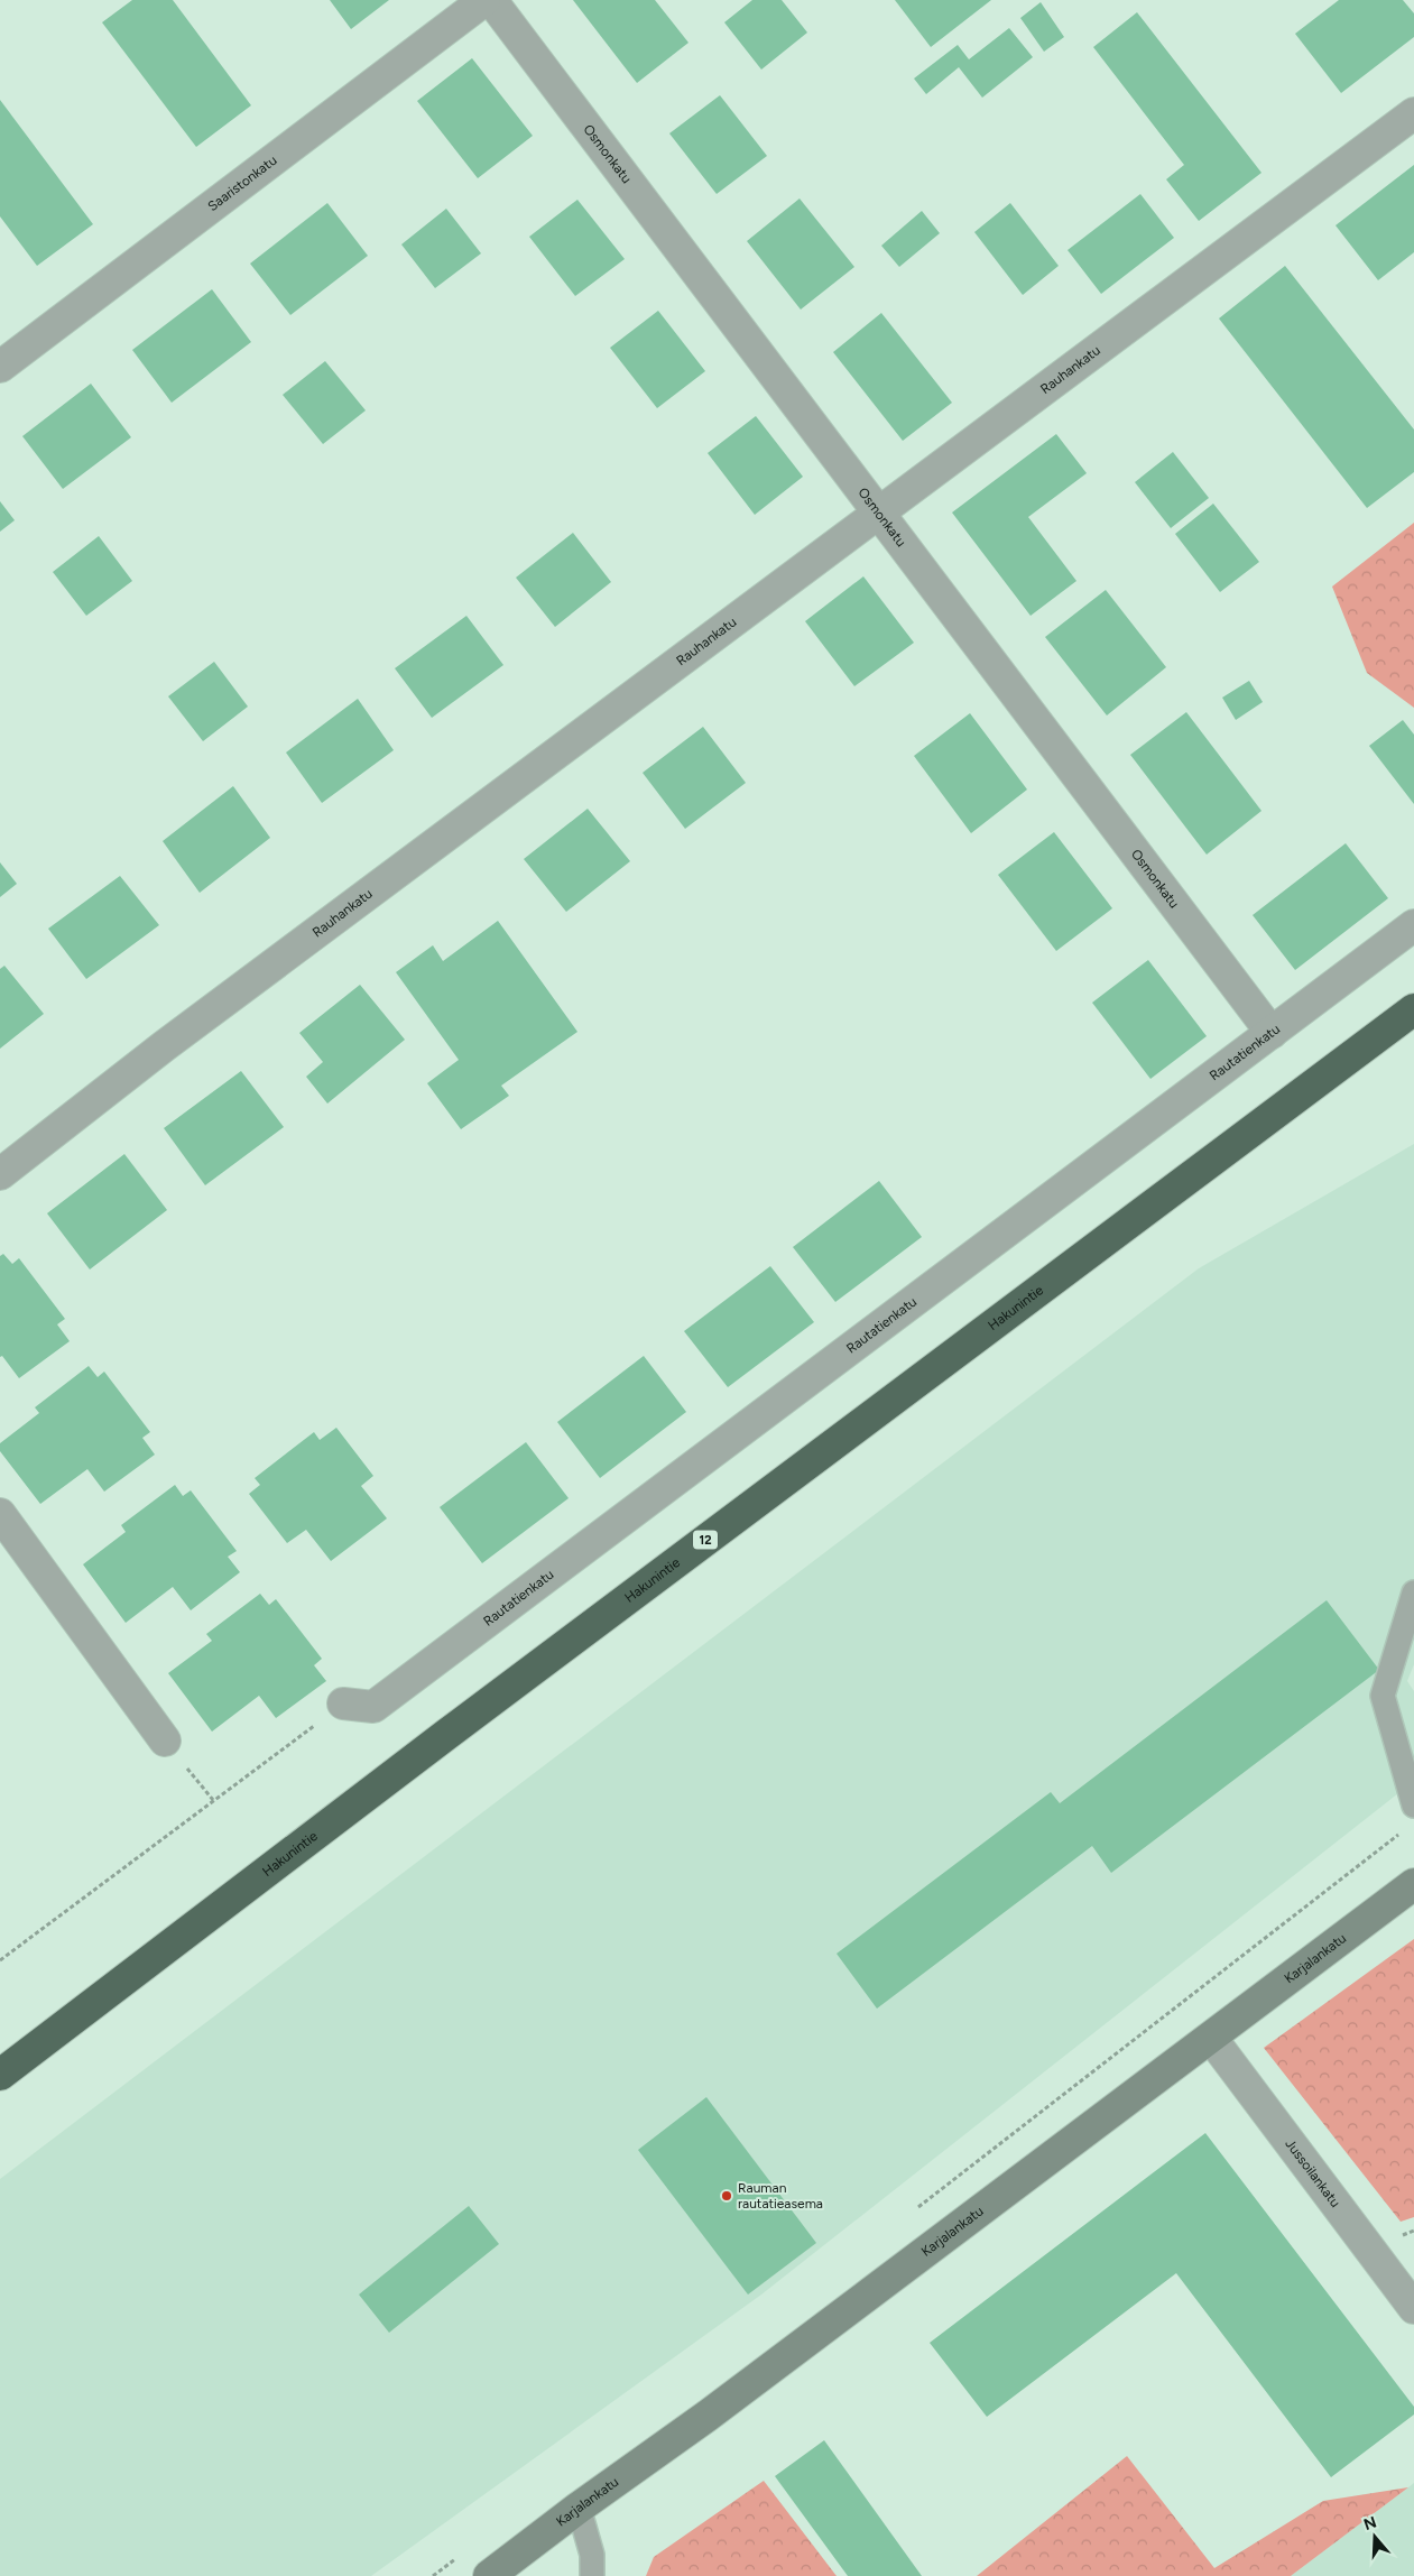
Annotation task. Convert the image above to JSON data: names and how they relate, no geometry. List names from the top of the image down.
{
  "streets": {
    "highway": ["Hakunintie", "12"],
    "main road": ["Karjalankatu"],
    "street": [
      "Osmonkatu",
      "Saaristonkatu",
      "Rauhankatu",
      "Rautatienkatu",
      "Jussoilankatu"
    ]
  },
  "crossings": [
    ["Osmonkatu", "Rauhankatu"],
    ["Osmonkatu", "Rautatienkatu"],
    ["Karjalankatu", "Jussoilankatu"]
  ],
  "places": ["Rauman rautatieasema"],
  "north": "top"
}
